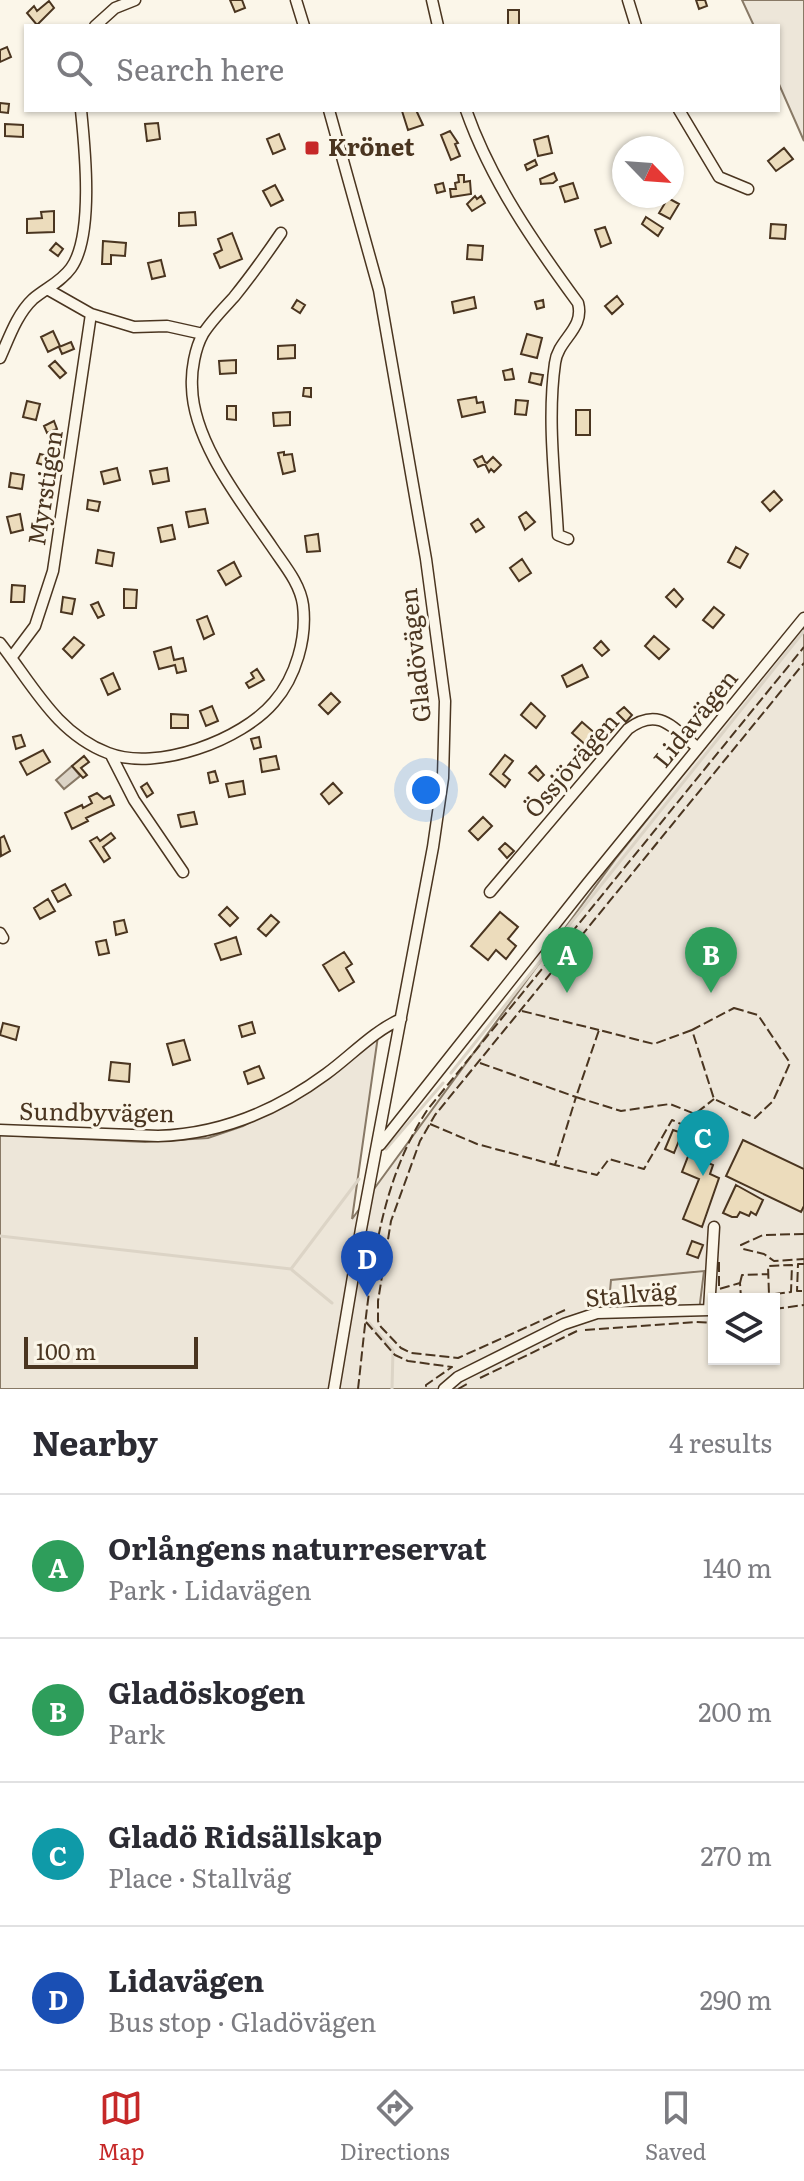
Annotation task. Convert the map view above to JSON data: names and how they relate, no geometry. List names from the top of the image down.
{
  "streets": {
    "street": [
      "Myrstigen",
      "Gladövägen",
      "Lidavägen",
      "Össjövägen",
      "Sundbyvägen",
      "Stallväg"
    ]
  },
  "crossings": [
    ["Gladövägen", "Lidavägen"],
    ["Gladövägen", "Sundbyvägen"],
    ["Lidavägen", "Össjövägen"]
  ],
  "places": {
    "transit": ["Krönet"]
  },
  "scale_bar": "100 m",
  "north": "bottom right",
  "page": {
    "search": "Search here",
    "pins": [
      "A",
      "B",
      "C",
      "D"
    ],
    "scale": "100 m",
    "heading": ["Nearby", "4 results"],
    "list": [
      {
        "mark": "A",
        "name": "Orlångens naturreservat",
        "note": "Park · Lidavägen",
        "value": "140 m"
      },
      {
        "mark": "B",
        "name": "Gladöskogen",
        "note": "Park",
        "value": "200 m"
      },
      {
        "mark": "C",
        "name": "Gladö Ridsällskap",
        "note": "Place · Stallväg",
        "value": "270 m"
      },
      {
        "mark": "D",
        "name": "Lidavägen",
        "note": "Bus stop · Gladövägen",
        "value": "290 m"
      }
    ],
    "nav": ["Map", "Directions", "Saved"]
  }
}
